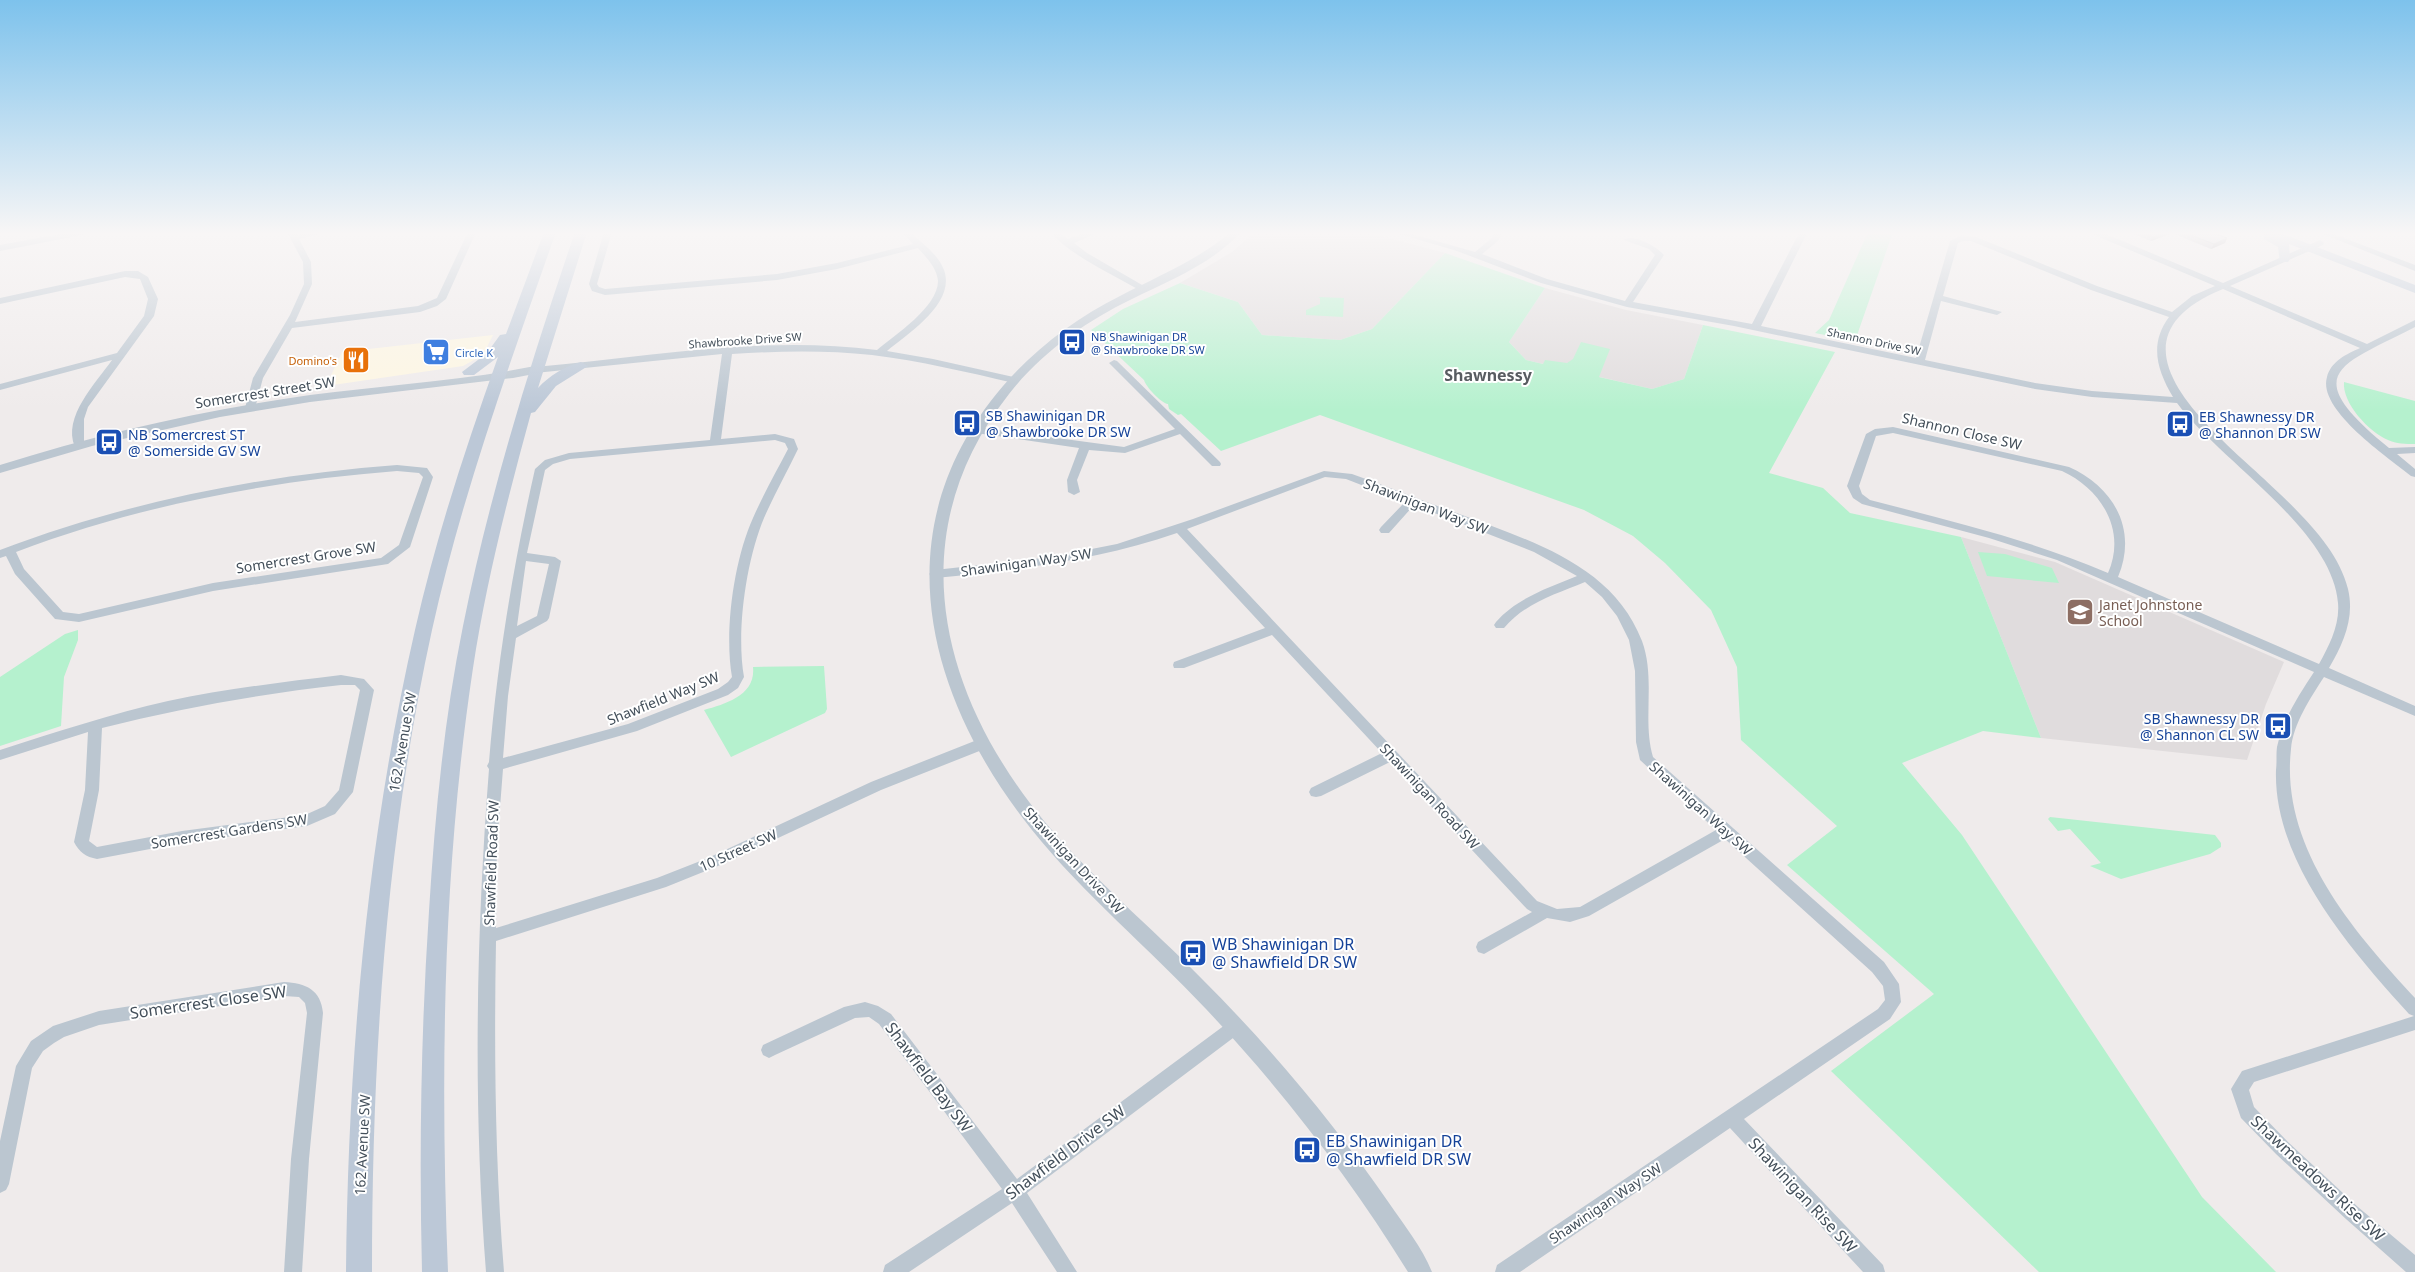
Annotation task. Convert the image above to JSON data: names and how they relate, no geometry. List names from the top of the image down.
{
  "streets": {
    "main road": ["162 Avenue SW"],
    "street": [
      "Shawbrooke Drive SW",
      "Shannon Drive SW",
      "Somercrest Street SW",
      "Shannon Close SW",
      "Shawinigan Way SW",
      "Somercrest Grove SW",
      "Shawfield Way SW",
      "Shawinigan Road SW",
      "Somercrest Gardens SW",
      "10 Street SW",
      "Shawinigan Drive SW",
      "Shawfield Road SW",
      "Somercrest Close SW",
      "Shawfield Bay SW",
      "Shawfield Drive SW",
      "Shawmeadows Rise SW",
      "Shawinigan Rise SW"
    ]
  },
  "crossings": [
    ["Shawbrooke Drive SW", "Somercrest Street SW"],
    ["Shawbrooke Drive SW", "Shawinigan Drive SW"],
    ["Somercrest Street SW", "162 Avenue SW"],
    ["Shawinigan Way SW", "Shawinigan Road SW"],
    ["Shawinigan Way SW", "Shawinigan Drive SW"],
    ["Shawinigan Way SW", "Shawinigan Rise SW"],
    ["Shawfield Way SW", "Shawfield Road SW"],
    ["10 Street SW", "Shawinigan Drive SW"],
    ["10 Street SW", "Shawfield Road SW"],
    ["Shawinigan Drive SW", "Shawfield Drive SW"],
    ["Shawfield Bay SW", "Shawfield Drive SW"]
  ],
  "districts": ["Shawnessy"],
  "places": {
    "bus stop": [
      "NB Shawinigan DR @ Shawbrooke DR SW",
      "SB Shawinigan DR @ Shawbrooke DR SW",
      "EB Shawnessy DR @ Shannon DR SW",
      "NB Somercrest ST @ Somerside GV SW",
      "SB Shawnessy DR @ Shannon CL SW",
      "WB Shawinigan DR @ Shawfield DR SW",
      "EB Shawinigan DR @ Shawfield DR SW"
    ],
    "supermarket": ["Circle K"],
    "restaurant": ["Domino's"],
    "school or university": ["Janet Johnstone School"]
  }
}
